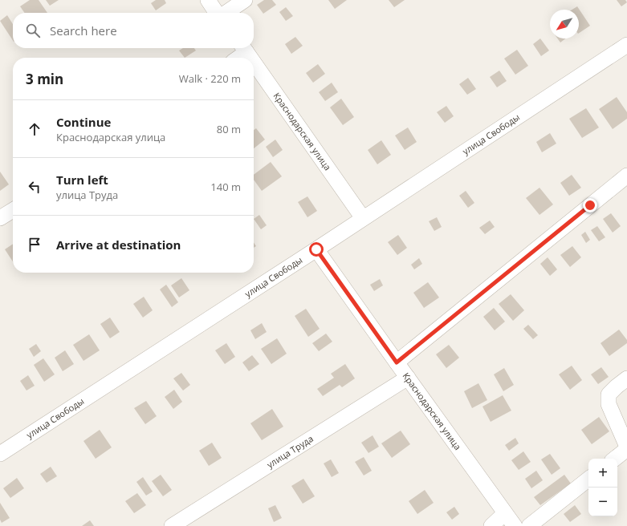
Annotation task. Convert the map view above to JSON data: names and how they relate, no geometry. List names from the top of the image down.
{
  "streets": {
    "street": ["Краснодарская улица", "улица Свободы", "улица Труда"]
  },
  "crossings": [
    ["Краснодарская улица", "улица Свободы"],
    ["Краснодарская улица", "улица Труда"]
  ],
  "north": "bottom left",
  "page": {
    "search": "Search here",
    "heading": ["3 min", "Walk · 220 m"],
    "list": [
      ["Continue", "Краснодарская улица", "80 m"],
      ["Turn left", "улица Труда", "140 m"],
      "Arrive at destination"
    ],
    "map_buttons": ["+", "−"]
  }
}
